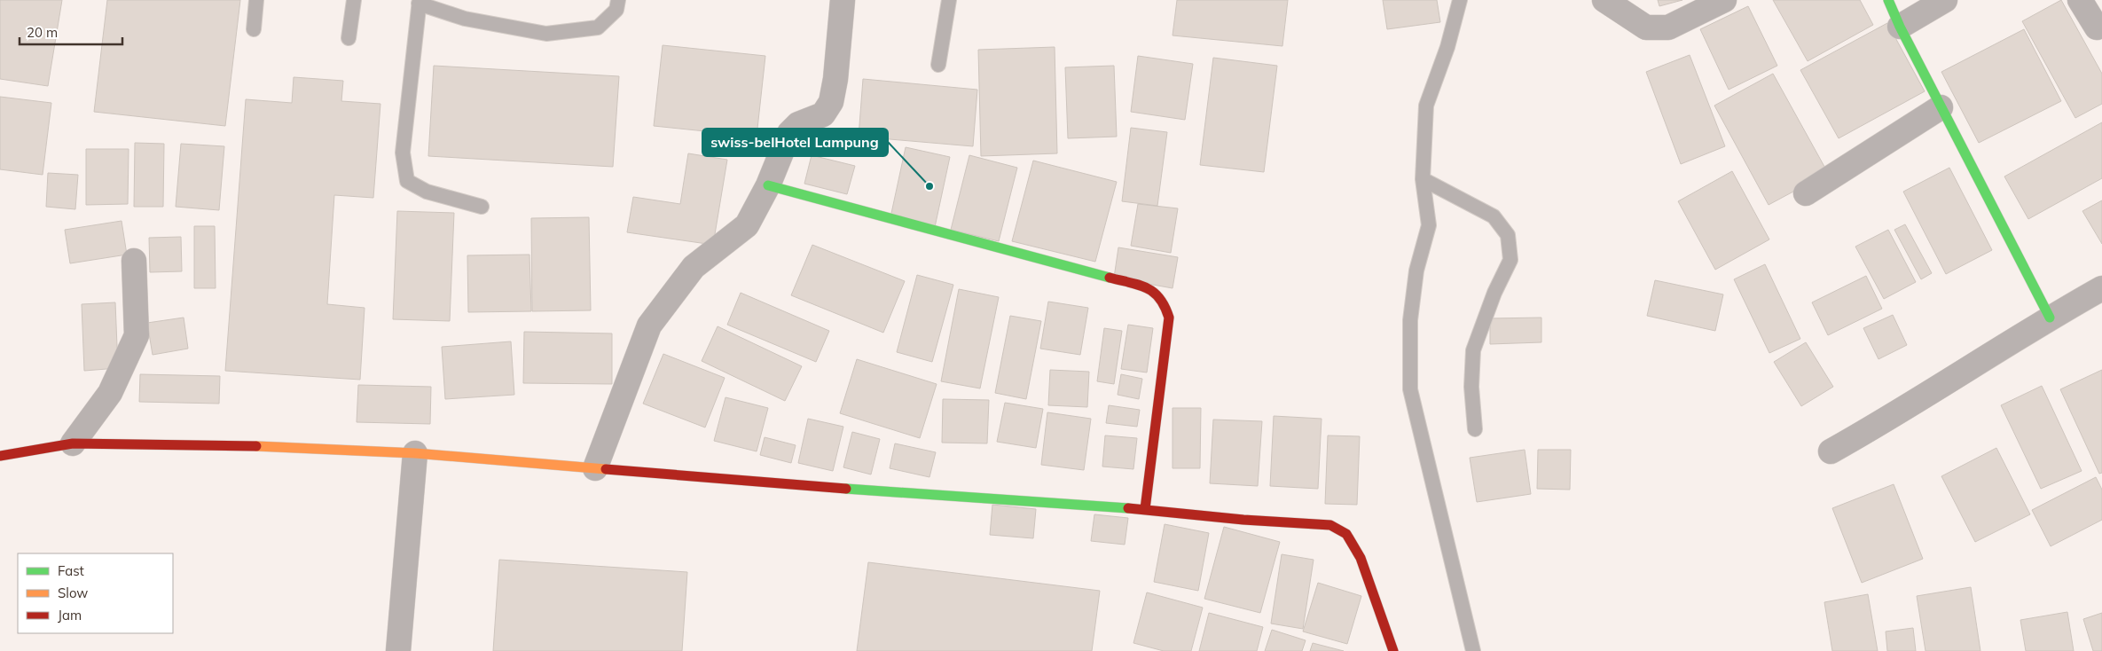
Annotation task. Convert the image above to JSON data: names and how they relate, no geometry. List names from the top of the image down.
{
  "places": ["swiss-belHotel Lampung"],
  "legend": ["Fast", "Slow", "Jam"],
  "scale_bar": "20 m"
}
